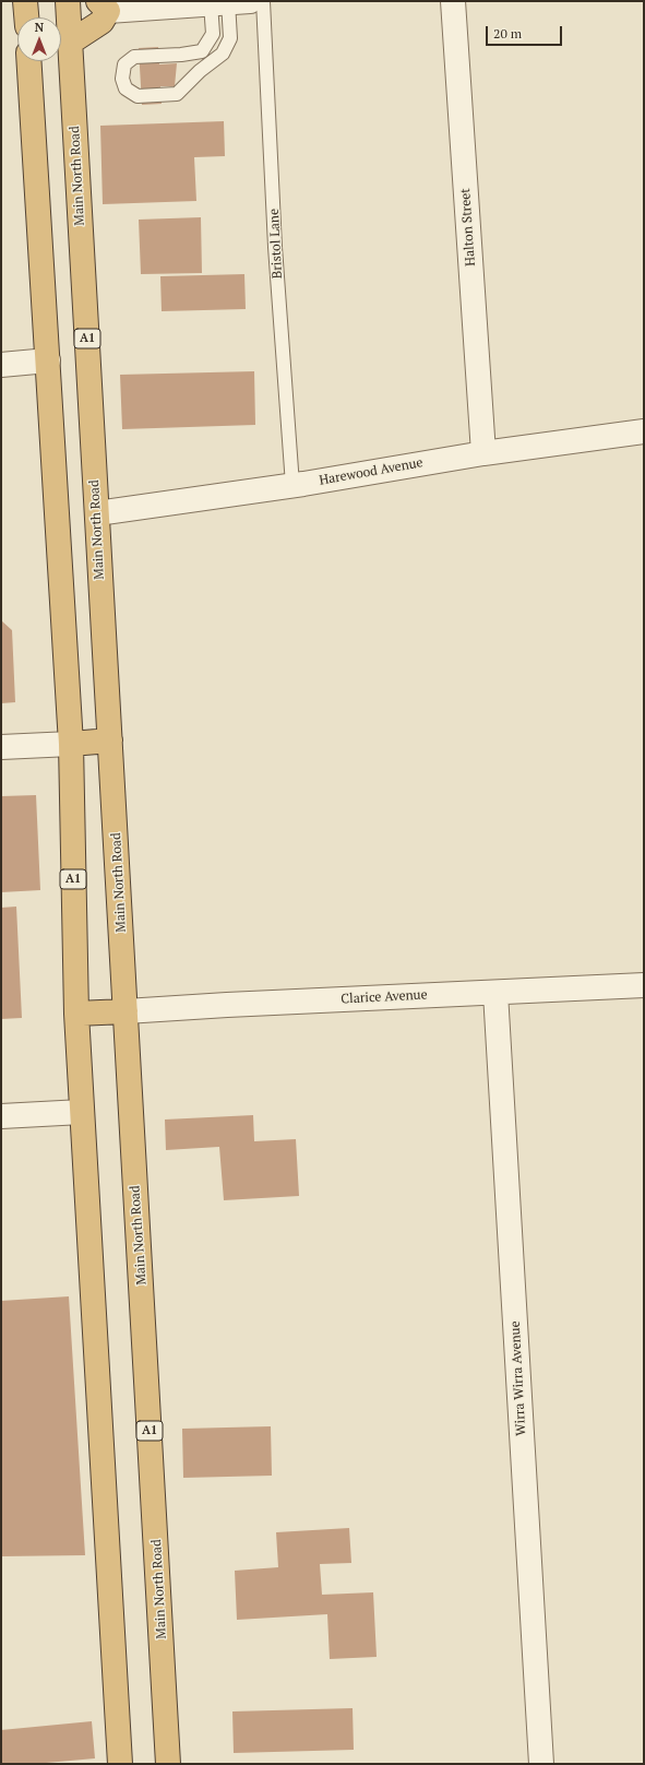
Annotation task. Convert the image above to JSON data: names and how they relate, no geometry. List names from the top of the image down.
{
  "streets": {
    "highway": ["Main North Road", "A1"],
    "street": [
      "Halton Street",
      "Harewood Avenue",
      "Clarice Avenue",
      "Wirra Wirra Avenue"
    ],
    "lane": ["Bristol Lane"]
  },
  "crossings": [
    ["Main North Road", "Harewood Avenue"],
    ["Main North Road", "Clarice Avenue"],
    ["Halton Street", "Harewood Avenue"],
    ["Bristol Lane", "Harewood Avenue"],
    ["Clarice Avenue", "Wirra Wirra Avenue"]
  ],
  "scale_bar": "20 m",
  "north": "top"
}
